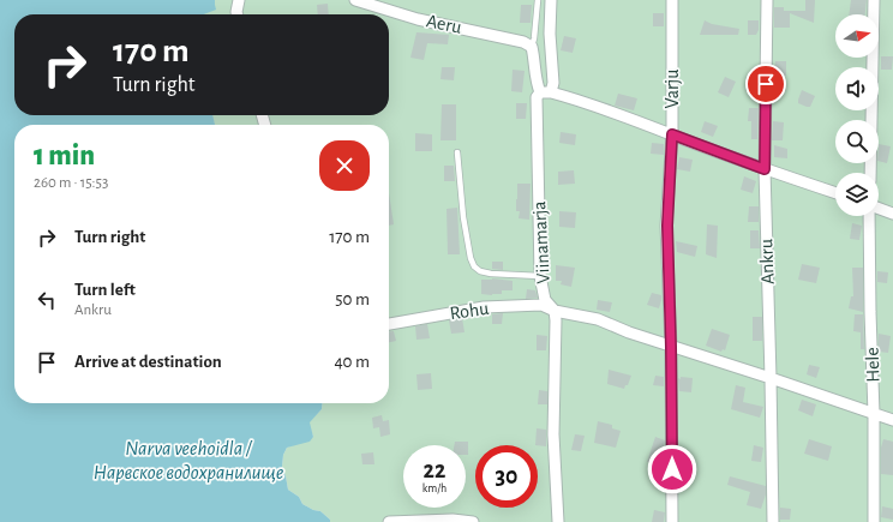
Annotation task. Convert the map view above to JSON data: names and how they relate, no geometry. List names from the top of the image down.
{
  "streets": {
    "street": [
      "Aeru",
      "Varju",
      "Viinamarja",
      "Ankru",
      "Rohu",
      "Hele"
    ]
  },
  "crossings": [
    ["Varju", "Rohu"],
    ["Viinamarja", "Rohu"],
    ["Ankru", "Rohu"],
    ["Rohu", "Hele"]
  ],
  "water": ["Narva veehoidla / Нарвское водохранилище"],
  "north": "right",
  "page": {
    "turn": ["170 m", "Turn right"],
    "heading": ["1 min", "260 m · 15:53"],
    "list": [
      {
        "name": "Turn right",
        "value": "170 m"
      },
      {
        "name": "Turn left",
        "note": "Ankru",
        "value": "50 m"
      },
      {
        "name": "Arrive at destination",
        "value": "40 m"
      }
    ],
    "speed": "22 km/h",
    "limit": "30"
  }
}
